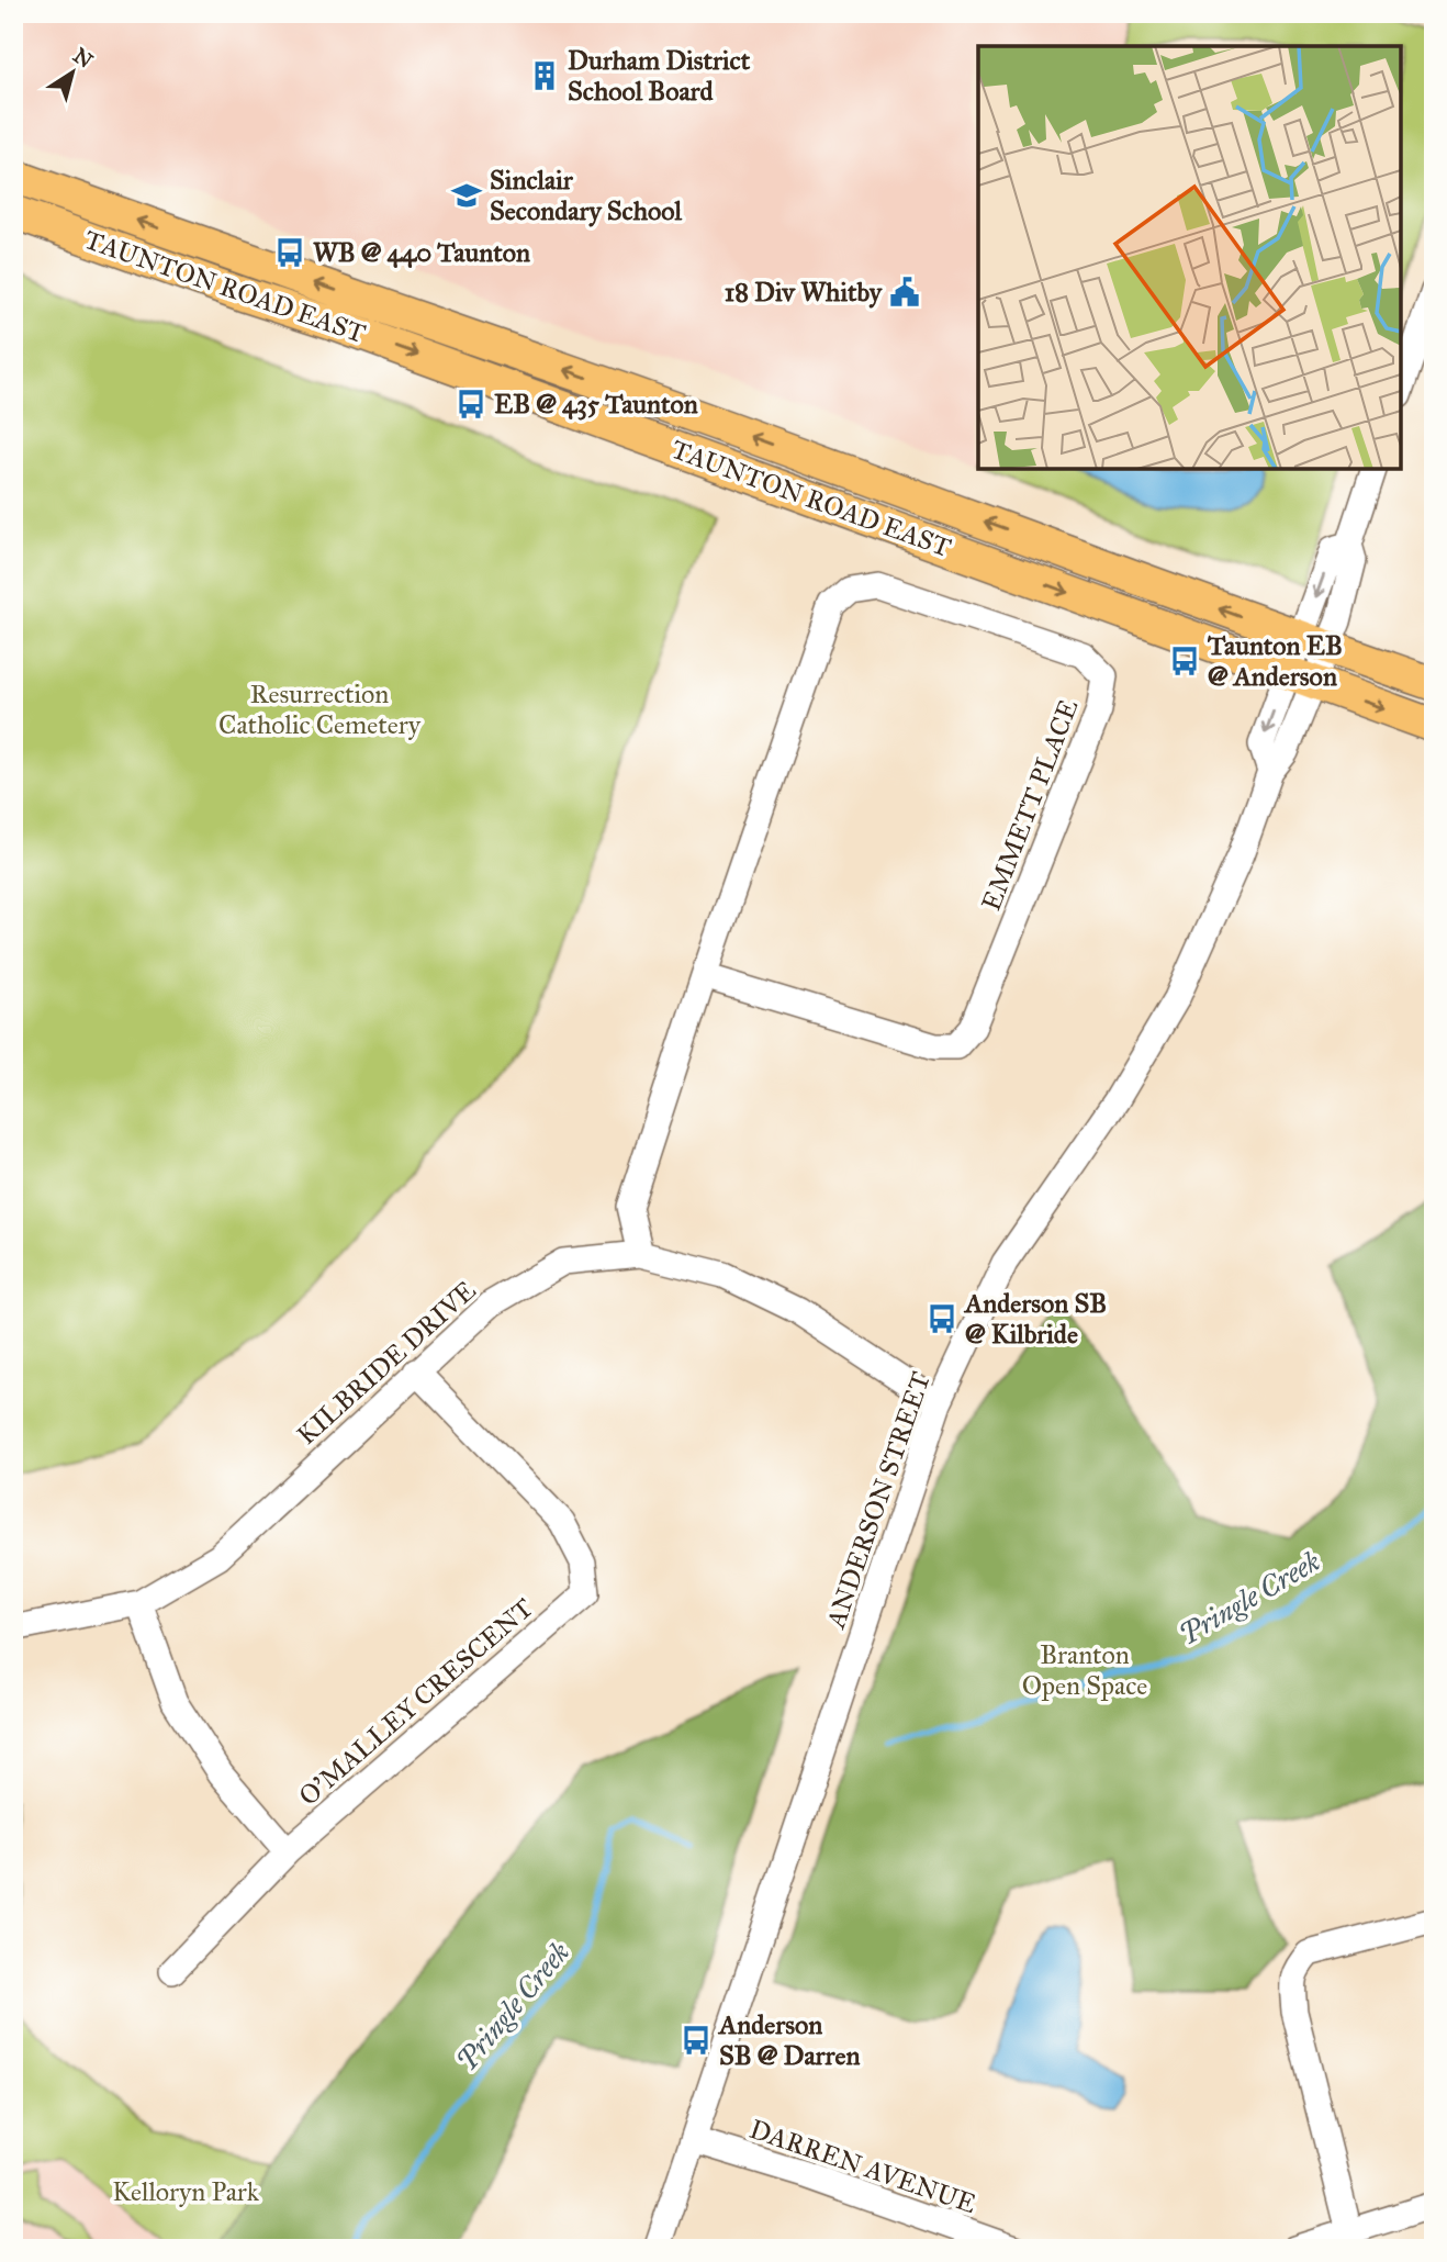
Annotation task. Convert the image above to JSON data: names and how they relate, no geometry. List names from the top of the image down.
{
  "streets": {
    "main road": ["TAUNTON ROAD EAST"],
    "street": [
      "EMMETT PLACE",
      "KILBRIDE DRIVE",
      "ANDERSON STREET",
      "O'MALLEY CRESCENT",
      "DARREN AVENUE"
    ]
  },
  "crossings": [
    ["TAUNTON ROAD EAST", "ANDERSON STREET"],
    ["EMMETT PLACE", "KILBRIDE DRIVE"],
    ["KILBRIDE DRIVE", "ANDERSON STREET"],
    ["KILBRIDE DRIVE", "O'MALLEY CRESCENT"],
    ["ANDERSON STREET", "DARREN AVENUE"]
  ],
  "water": ["Pringle Creek"],
  "parks": ["Resurrection Catholic Cemetery", "Branton Open Space", "Kelloryn Park"],
  "places": {
    "building": ["Durham District School Board"],
    "school or university": ["Sinclair Secondary School"],
    "bus stop": [
      "WB @ 440 Taunton",
      "EB @ 435 Taunton",
      "Taunton EB @ Anderson",
      "Anderson SB @ Kilbride",
      "Anderson SB @ Darren"
    ],
    "public building": ["18 Div Whitby"]
  },
  "north": "top right"
}
